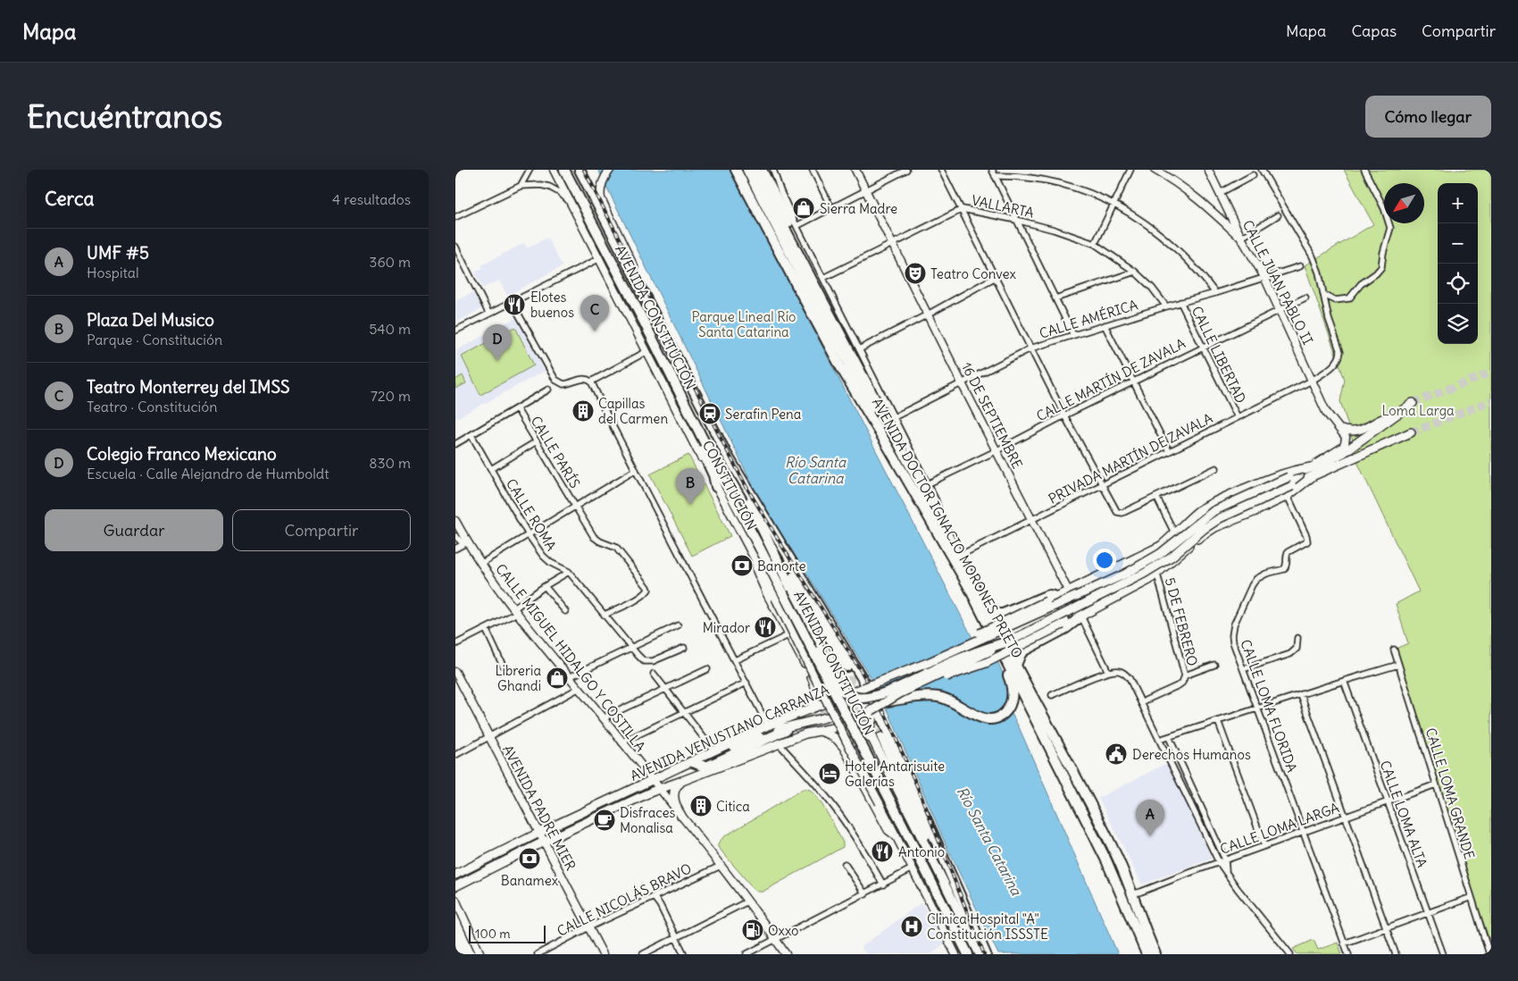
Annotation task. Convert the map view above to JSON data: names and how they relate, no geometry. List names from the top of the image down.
{
  "streets": {
    "highway": ["AVENIDA CONSTITUCIÓN", "AVENIDA DOCTOR IGNACIO MORONES PRIETO"],
    "main road": ["AVENIDA VENUSTIANO CARRANZA"],
    "street": [
      "VALLARTA",
      "CALLE JUAN PABLO II",
      "CALLE AMÉRICA",
      "CALLE LIBERTAD",
      "CALLE MARTÍN DE ZAVALA",
      "16 DE SEPTIEMBRE",
      "CALLE PARÍS",
      "PRIVADA MARTÍN DE ZAVALA",
      "CONSTITUCIÓN",
      "CALLE ROMA",
      "5 DE FEBRERO",
      "CALLE MIGUEL HIDALGO Y COSTILLA",
      "CALLE LOMA FLORIDA",
      "CALLE LOMA GRANDE",
      "AVENIDA PADRE MIER",
      "CALLE LOMA ALTA",
      "CALLE LOMA LARGA",
      "CALLE NICOLÁS BRAVO"
    ]
  },
  "crossings": [
    ["VALLARTA", "CALLE AMÉRICA"],
    ["VALLARTA", "16 DE SEPTIEMBRE"],
    ["CALLE JUAN PABLO II", "CALLE AMÉRICA"],
    ["CALLE JUAN PABLO II", "CALLE MARTÍN DE ZAVALA"],
    ["CALLE JUAN PABLO II", "PRIVADA MARTÍN DE ZAVALA"],
    ["CALLE JUAN PABLO II", "AVENIDA VENUSTIANO CARRANZA"],
    ["AVENIDA CONSTITUCIÓN", "CONSTITUCIÓN"],
    ["CALLE AMÉRICA", "CALLE LIBERTAD"],
    ["CALLE AMÉRICA", "16 DE SEPTIEMBRE"],
    ["CALLE LIBERTAD", "CALLE MARTÍN DE ZAVALA"],
    ["CALLE LIBERTAD", "PRIVADA MARTÍN DE ZAVALA"],
    ["CALLE MARTÍN DE ZAVALA", "16 DE SEPTIEMBRE"],
    ["16 DE SEPTIEMBRE", "PRIVADA MARTÍN DE ZAVALA"],
    ["CALLE PARÍS", "CALLE ROMA"],
    ["PRIVADA MARTÍN DE ZAVALA", "AVENIDA DOCTOR IGNACIO MORONES PRIETO"],
    ["AVENIDA DOCTOR IGNACIO MORONES PRIETO", "CALLE LOMA LARGA"],
    ["CALLE MIGUEL HIDALGO Y COSTILLA", "AVENIDA VENUSTIANO CARRANZA"],
    ["CALLE MIGUEL HIDALGO Y COSTILLA", "CALLE NICOLÁS BRAVO"],
    ["CALLE LOMA FLORIDA", "CALLE LOMA LARGA"],
    ["AVENIDA VENUSTIANO CARRANZA", "AVENIDA PADRE MIER"],
    ["CALLE LOMA GRANDE", "CALLE LOMA LARGA"],
    ["AVENIDA PADRE MIER", "CALLE NICOLÁS BRAVO"],
    ["CALLE LOMA ALTA", "CALLE LOMA LARGA"]
  ],
  "water": ["Río Santa Catarina"],
  "parks": ["Parque Lineal Río Santa Catarina", "Loma Larga"],
  "places": {
    "shop": ["Sierra Madre", "Libreria Ghandi"],
    "theatre": ["Teatro Convex"],
    "restaurant": ["Elotes buenos", "Mirador", "Antonio"],
    "building": ["Capillas del Carmen", "Citica"],
    "station": ["Serafin Pena"],
    "bank": ["Banorte", "Banamex"],
    "public building": ["Derechos Humanos"],
    "hotel": ["Hotel Antarisuite Galerías"],
    "cafe": ["Disfraces Monalisa"],
    "hospital": ["Clinica Hospital \"A\" Constitución ISSSTE"],
    "fuel station": ["Oxxo"]
  },
  "scale_bar": "100 m",
  "north": "bottom left",
  "page": {
    "header": "Mapa",
    "nav": ["Mapa", "Capas", "Compartir"],
    "buttons": [
      "Cómo llegar",
      ["Guardar", "Compartir"]
    ],
    "title": "Encuéntranos",
    "heading": ["Cerca", "4 resultados"],
    "map_buttons": ["+", "−"],
    "list": [
      {
        "mark": "A",
        "name": "UMF #5",
        "note": "Hospital",
        "value": "360 m"
      },
      {
        "mark": "B",
        "name": "Plaza Del Musico",
        "note": "Parque · Constitución",
        "value": "540 m"
      },
      {
        "mark": "C",
        "name": "Teatro Monterrey del IMSS",
        "note": "Teatro · Constitución",
        "value": "720 m"
      },
      {
        "mark": "D",
        "name": "Colegio Franco Mexicano",
        "note": "Escuela · Calle Alejandro de Humboldt",
        "value": "830 m"
      }
    ],
    "pins": [
      "C",
      "D",
      "B",
      "A"
    ],
    "scale": "100 m"
  }
}
